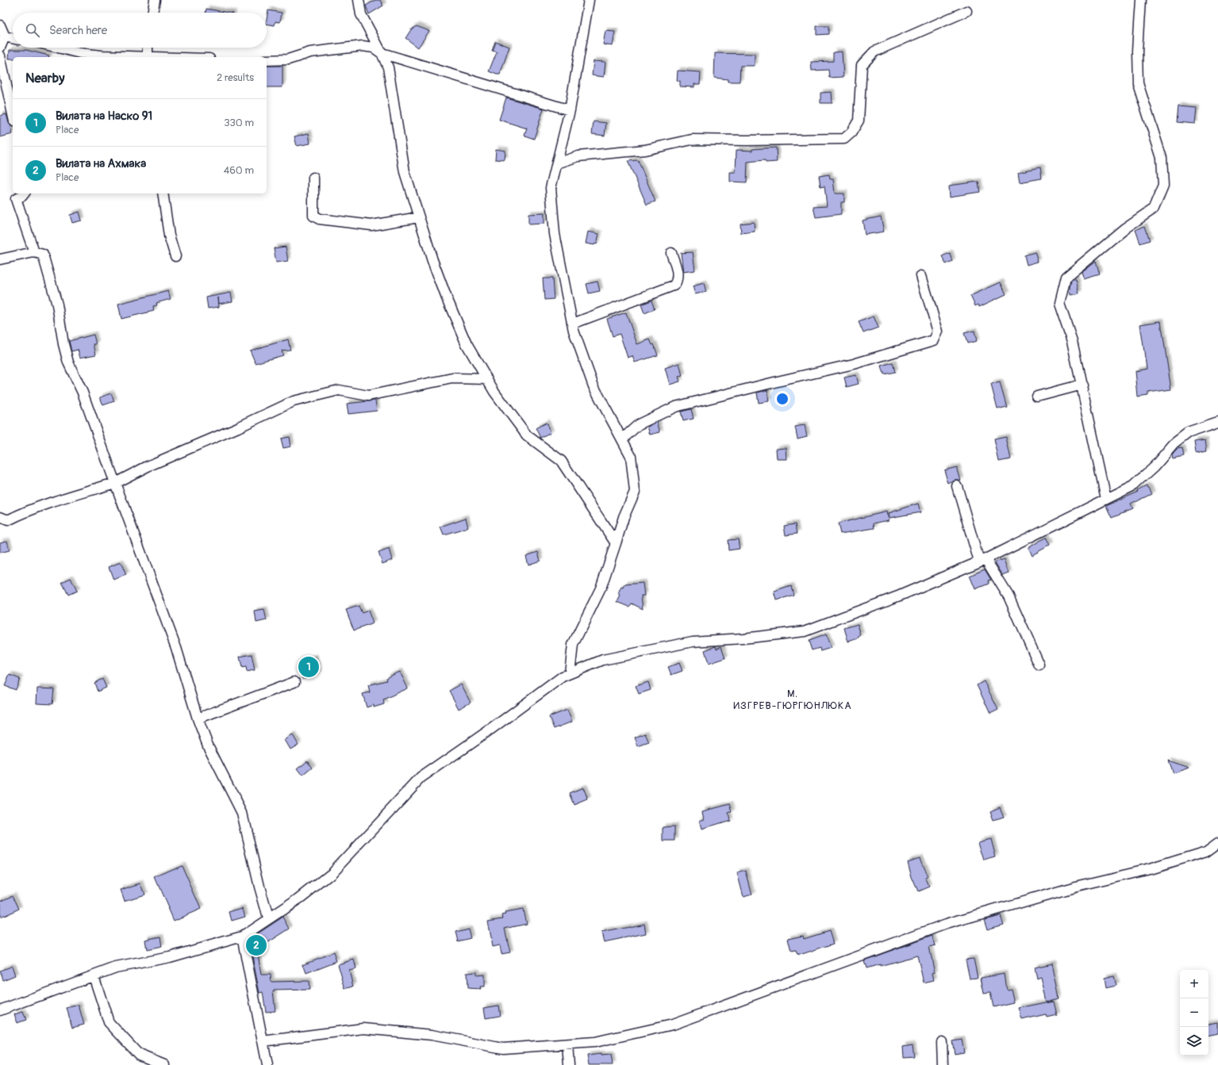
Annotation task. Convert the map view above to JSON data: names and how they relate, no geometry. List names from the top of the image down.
{
  "districts": ["М. ИЗГРЕВ-ГЮРГЮНЛЮКА"],
  "page": {
    "search": "Search here",
    "heading": ["Nearby", "2 results"],
    "list": [
      {
        "mark": "1",
        "name": "Вилата на Наско 91",
        "note": "Place",
        "value": "330 m"
      },
      {
        "mark": "2",
        "name": "Вилата на Ахмака",
        "note": "Place",
        "value": "460 m"
      }
    ],
    "pins": ["1", "2"],
    "map_buttons": ["+", "−"]
  }
}
